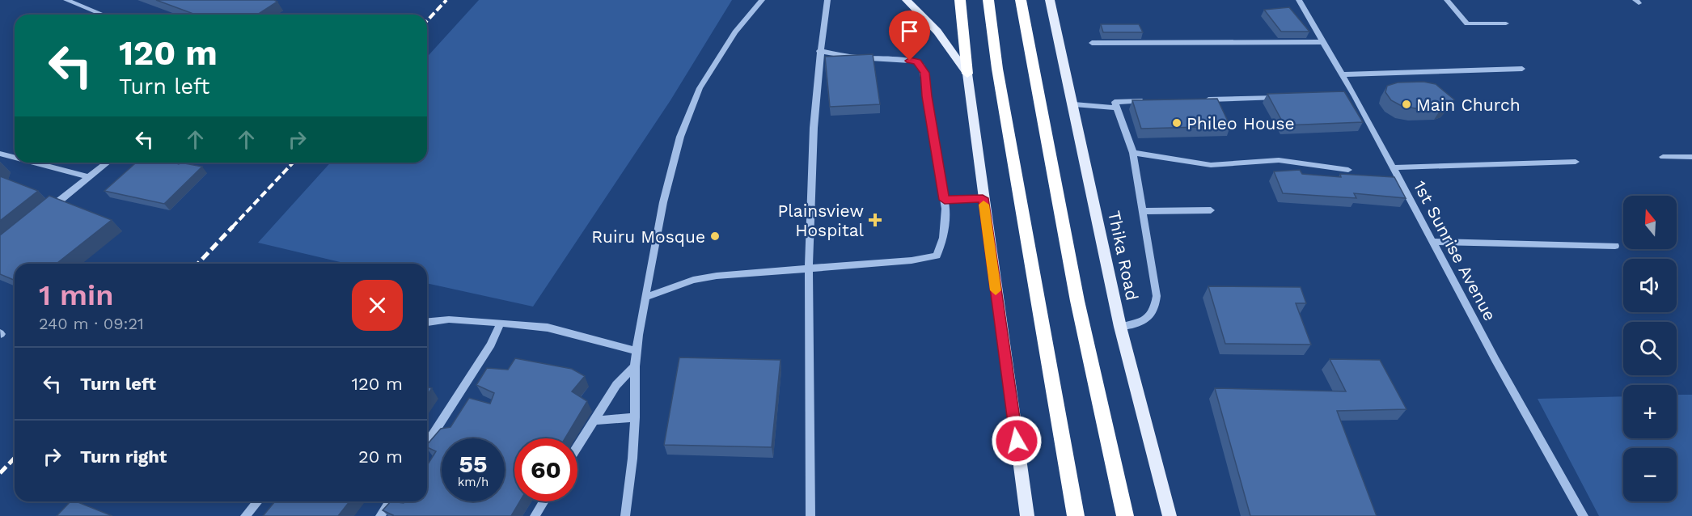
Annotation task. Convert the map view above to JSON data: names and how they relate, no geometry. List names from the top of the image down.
{
  "streets": {
    "main road": ["Thika Road"],
    "street": ["1st Sunrise Avenue"]
  },
  "places": {
    "other": ["Main Church", "Phileo House", "Ruiru Mosque"],
    "health": ["Plainsview Hospital"]
  },
  "north": "top",
  "page": {
    "turn": ["120 m", "Turn left"],
    "map_buttons": ["+", "−"],
    "heading": ["1 min", "240 m · 09:21"],
    "list": [
      {
        "name": "Turn left",
        "value": "120 m"
      },
      {
        "name": "Turn right",
        "value": "20 m"
      }
    ],
    "speed": "55 km/h",
    "limit": "60"
  }
}
